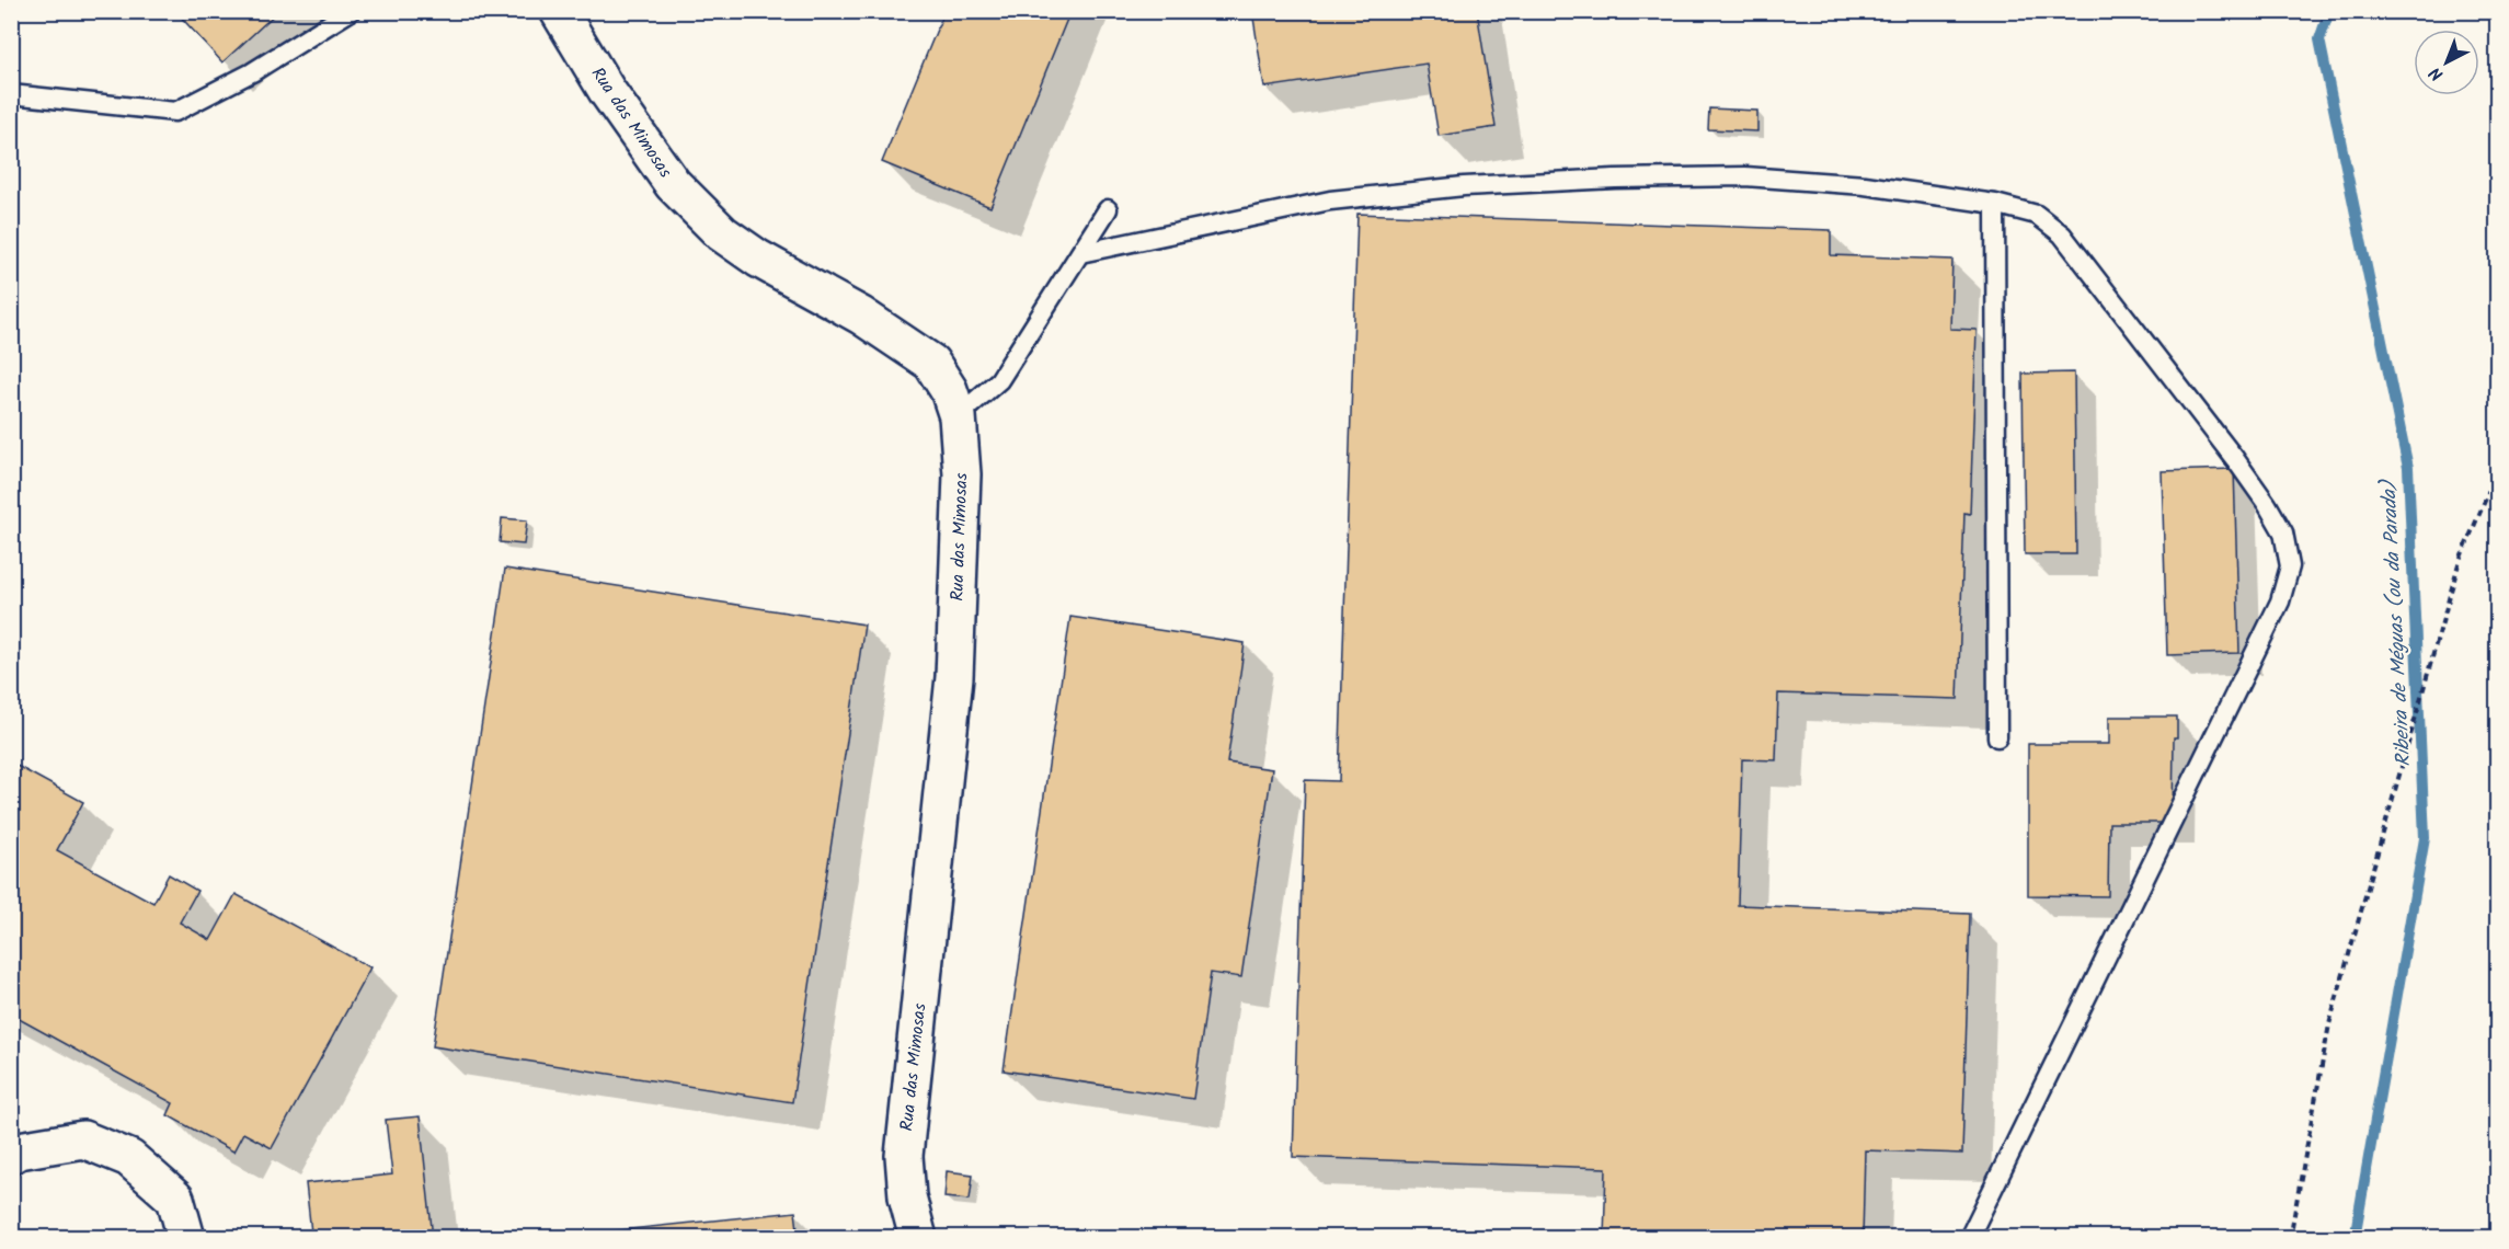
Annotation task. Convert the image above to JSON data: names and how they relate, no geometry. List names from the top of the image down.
{
  "streets": {
    "street": ["Rua das Mimosas"]
  },
  "water": ["Ribeira de Méguas (ou da Parada)"],
  "north": "bottom left"
}
